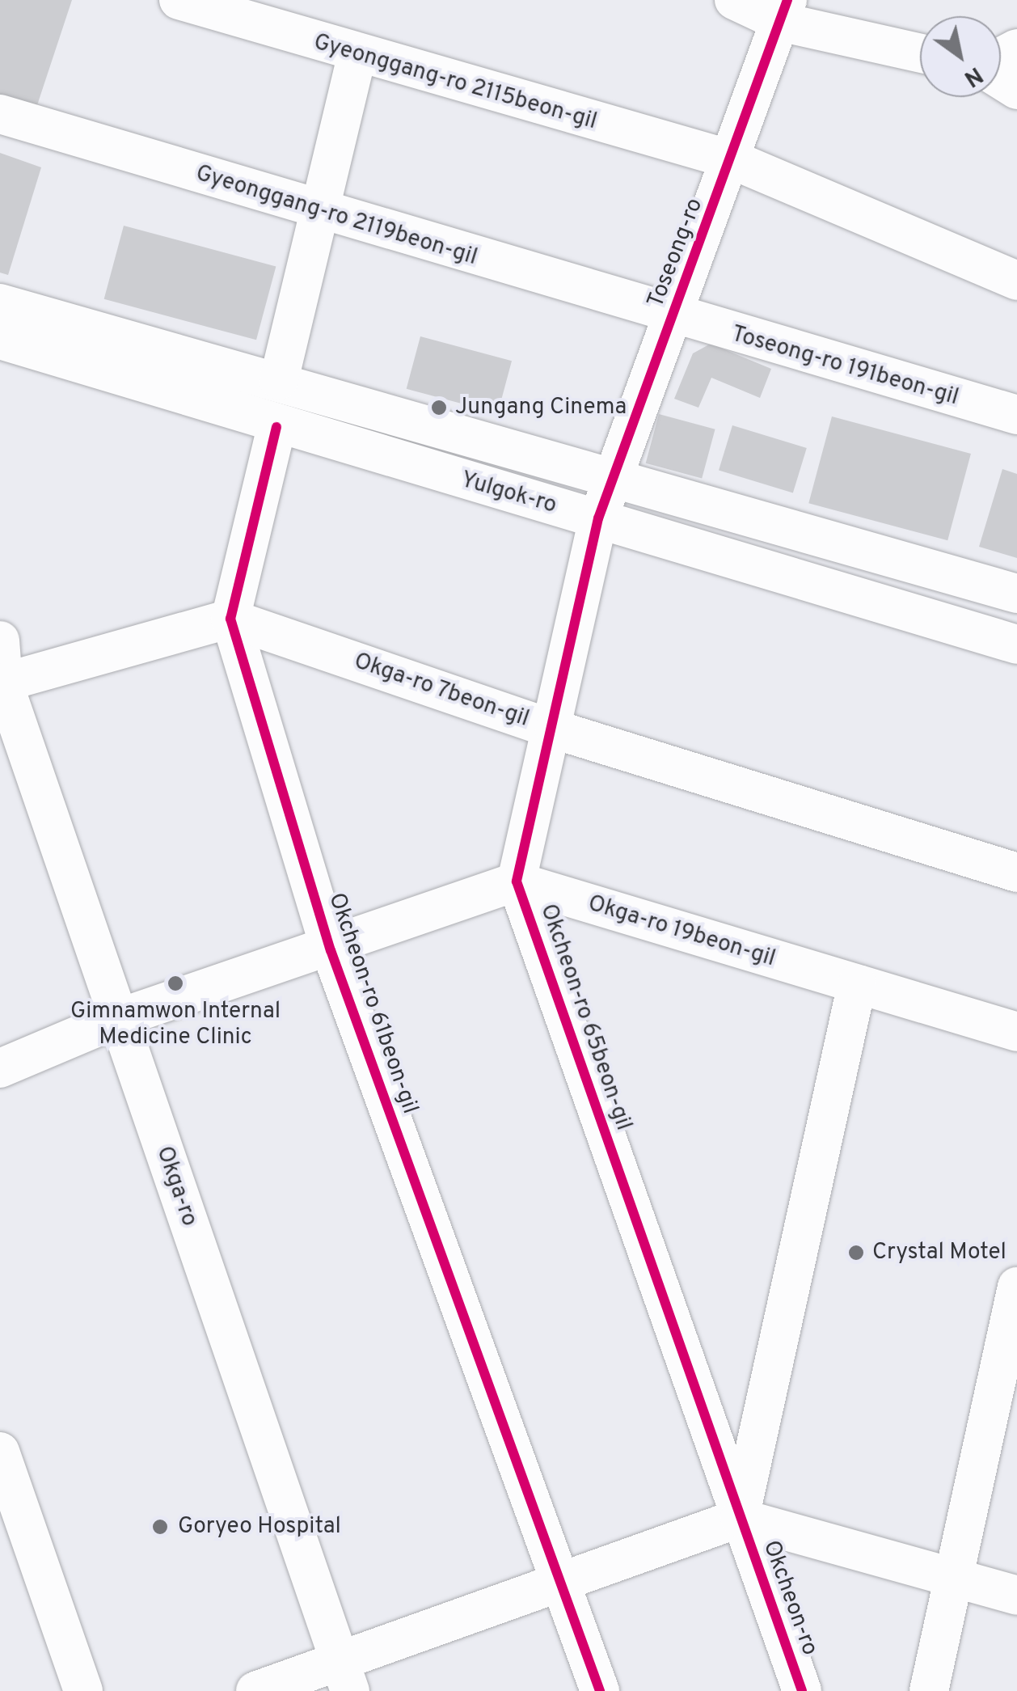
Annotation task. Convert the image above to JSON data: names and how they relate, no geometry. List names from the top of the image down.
{
  "streets": {
    "street": [
      "Gyeonggang-ro 2115beon-gil",
      "Gyeonggang-ro 2119beon-gil",
      "Toseong-ro",
      "Toseong-ro 191beon-gil",
      "Yulgok-ro",
      "Okga-ro 7beon-gil",
      "Okga-ro 19beon-gil",
      "Okcheon-ro 61beon-gil",
      "Okcheon-ro 65beon-gil",
      "Okga-ro",
      "Okcheon-ro"
    ]
  },
  "crossings": [
    ["Gyeonggang-ro 2115beon-gil", "Toseong-ro"],
    ["Gyeonggang-ro 2119beon-gil", "Toseong-ro"],
    ["Gyeonggang-ro 2119beon-gil", "Toseong-ro 191beon-gil"],
    ["Toseong-ro", "Toseong-ro 191beon-gil"],
    ["Toseong-ro", "Yulgok-ro"],
    ["Toseong-ro", "Okcheon-ro 65beon-gil"],
    ["Yulgok-ro", "Okcheon-ro 65beon-gil"],
    ["Okga-ro 7beon-gil", "Okcheon-ro 61beon-gil"],
    ["Okga-ro 7beon-gil", "Okcheon-ro 65beon-gil"],
    ["Okga-ro 19beon-gil", "Okcheon-ro 65beon-gil"],
    ["Okcheon-ro 61beon-gil", "Okcheon-ro"],
    ["Okcheon-ro 65beon-gil", "Okcheon-ro"],
    ["Okga-ro", "Okcheon-ro"]
  ],
  "places": [
    "Jungang Cinema",
    "Gimnamwon Internal Medicine Clinic",
    "Crystal Motel",
    "Goryeo Hospital"
  ],
  "north": "bottom right"
}
